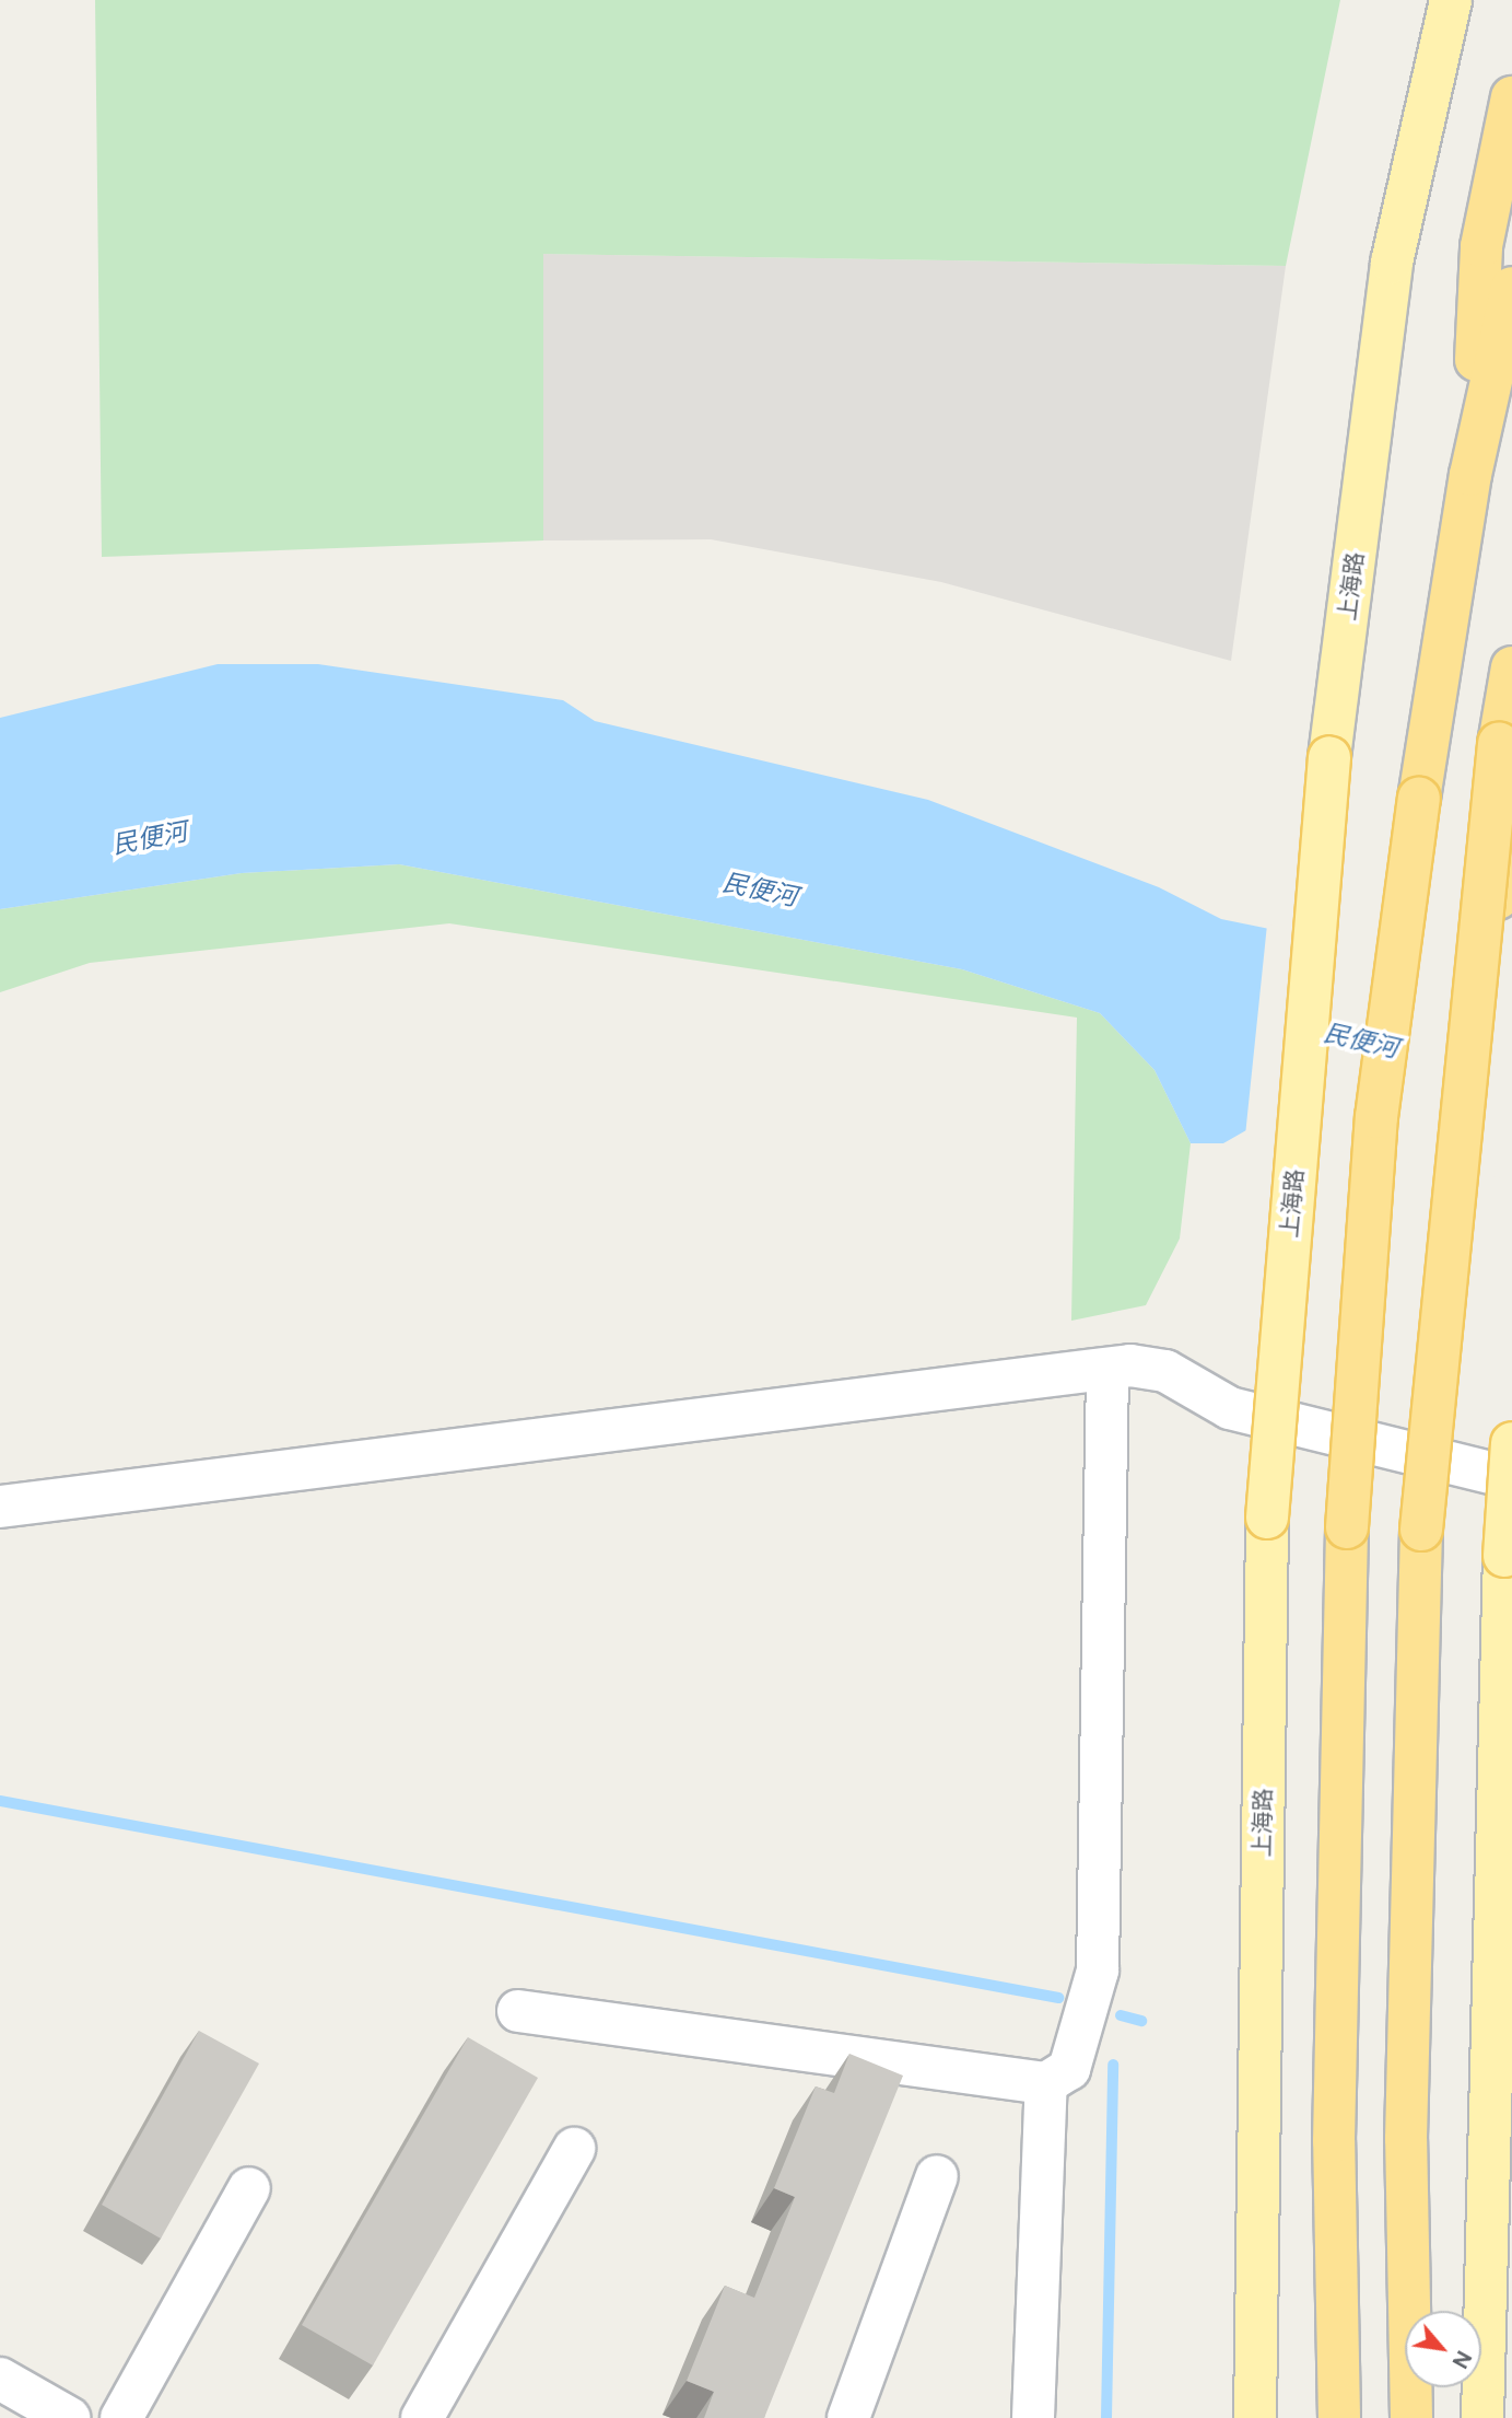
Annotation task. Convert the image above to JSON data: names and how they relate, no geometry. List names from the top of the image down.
{
  "streets": {
    "main road": ["上海路"]
  },
  "water": ["民便河"],
  "north": "bottom right"
}
